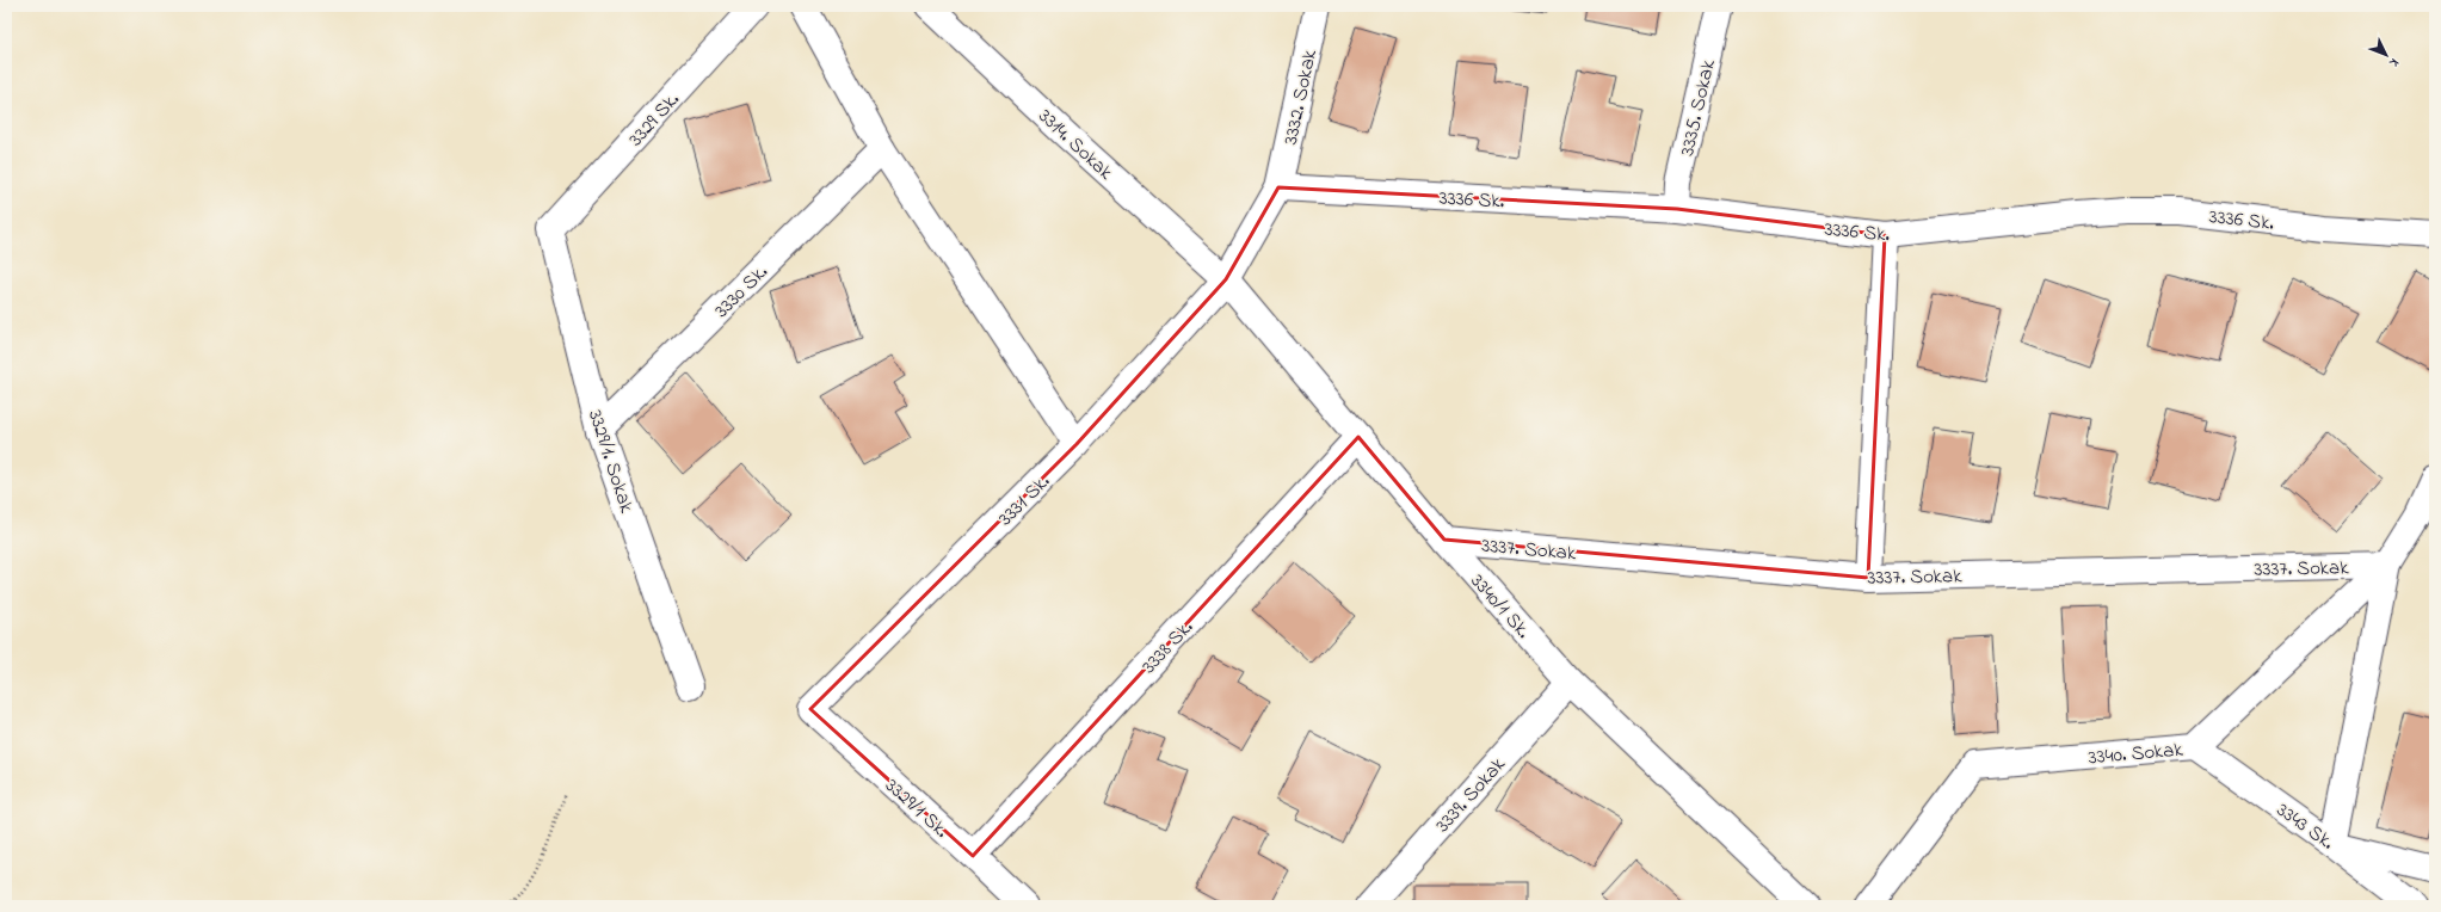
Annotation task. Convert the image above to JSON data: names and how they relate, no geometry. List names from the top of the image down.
{
  "streets": {
    "street": [
      "3332. Sokak",
      "3335. Sokak",
      "3329 Sk.",
      "3314. Sokak",
      "3336 Sk.",
      "3330 Sk.",
      "3329/1. Sokak",
      "3331 Sk.",
      "3337. Sokak",
      "3340/1 Sk.",
      "3338 Sk.",
      "3340. Sokak",
      "3339. Sokak",
      "3329/1 Sk.",
      "3343 Sk."
    ]
  },
  "crossings": [
    ["3332. Sokak", "3314. Sokak"],
    ["3332. Sokak", "3336 Sk."],
    ["3332. Sokak", "3331 Sk."],
    ["3332. Sokak", "3340/1 Sk."],
    ["3335. Sokak", "3336 Sk."],
    ["3329 Sk.", "3329/1. Sokak"],
    ["3314. Sokak", "3331 Sk."],
    ["3314. Sokak", "3340/1 Sk."],
    ["3330 Sk.", "3329/1. Sokak"],
    ["3331 Sk.", "3340/1 Sk."],
    ["3331 Sk.", "3329/1 Sk."],
    ["3337. Sokak", "3340/1 Sk."],
    ["3337. Sokak", "3340. Sokak"],
    ["3340/1 Sk.", "3338 Sk."],
    ["3340/1 Sk.", "3339. Sokak"],
    ["3338 Sk.", "3329/1 Sk."],
    ["3340. Sokak", "3343 Sk."]
  ],
  "north": "bottom right"
}
